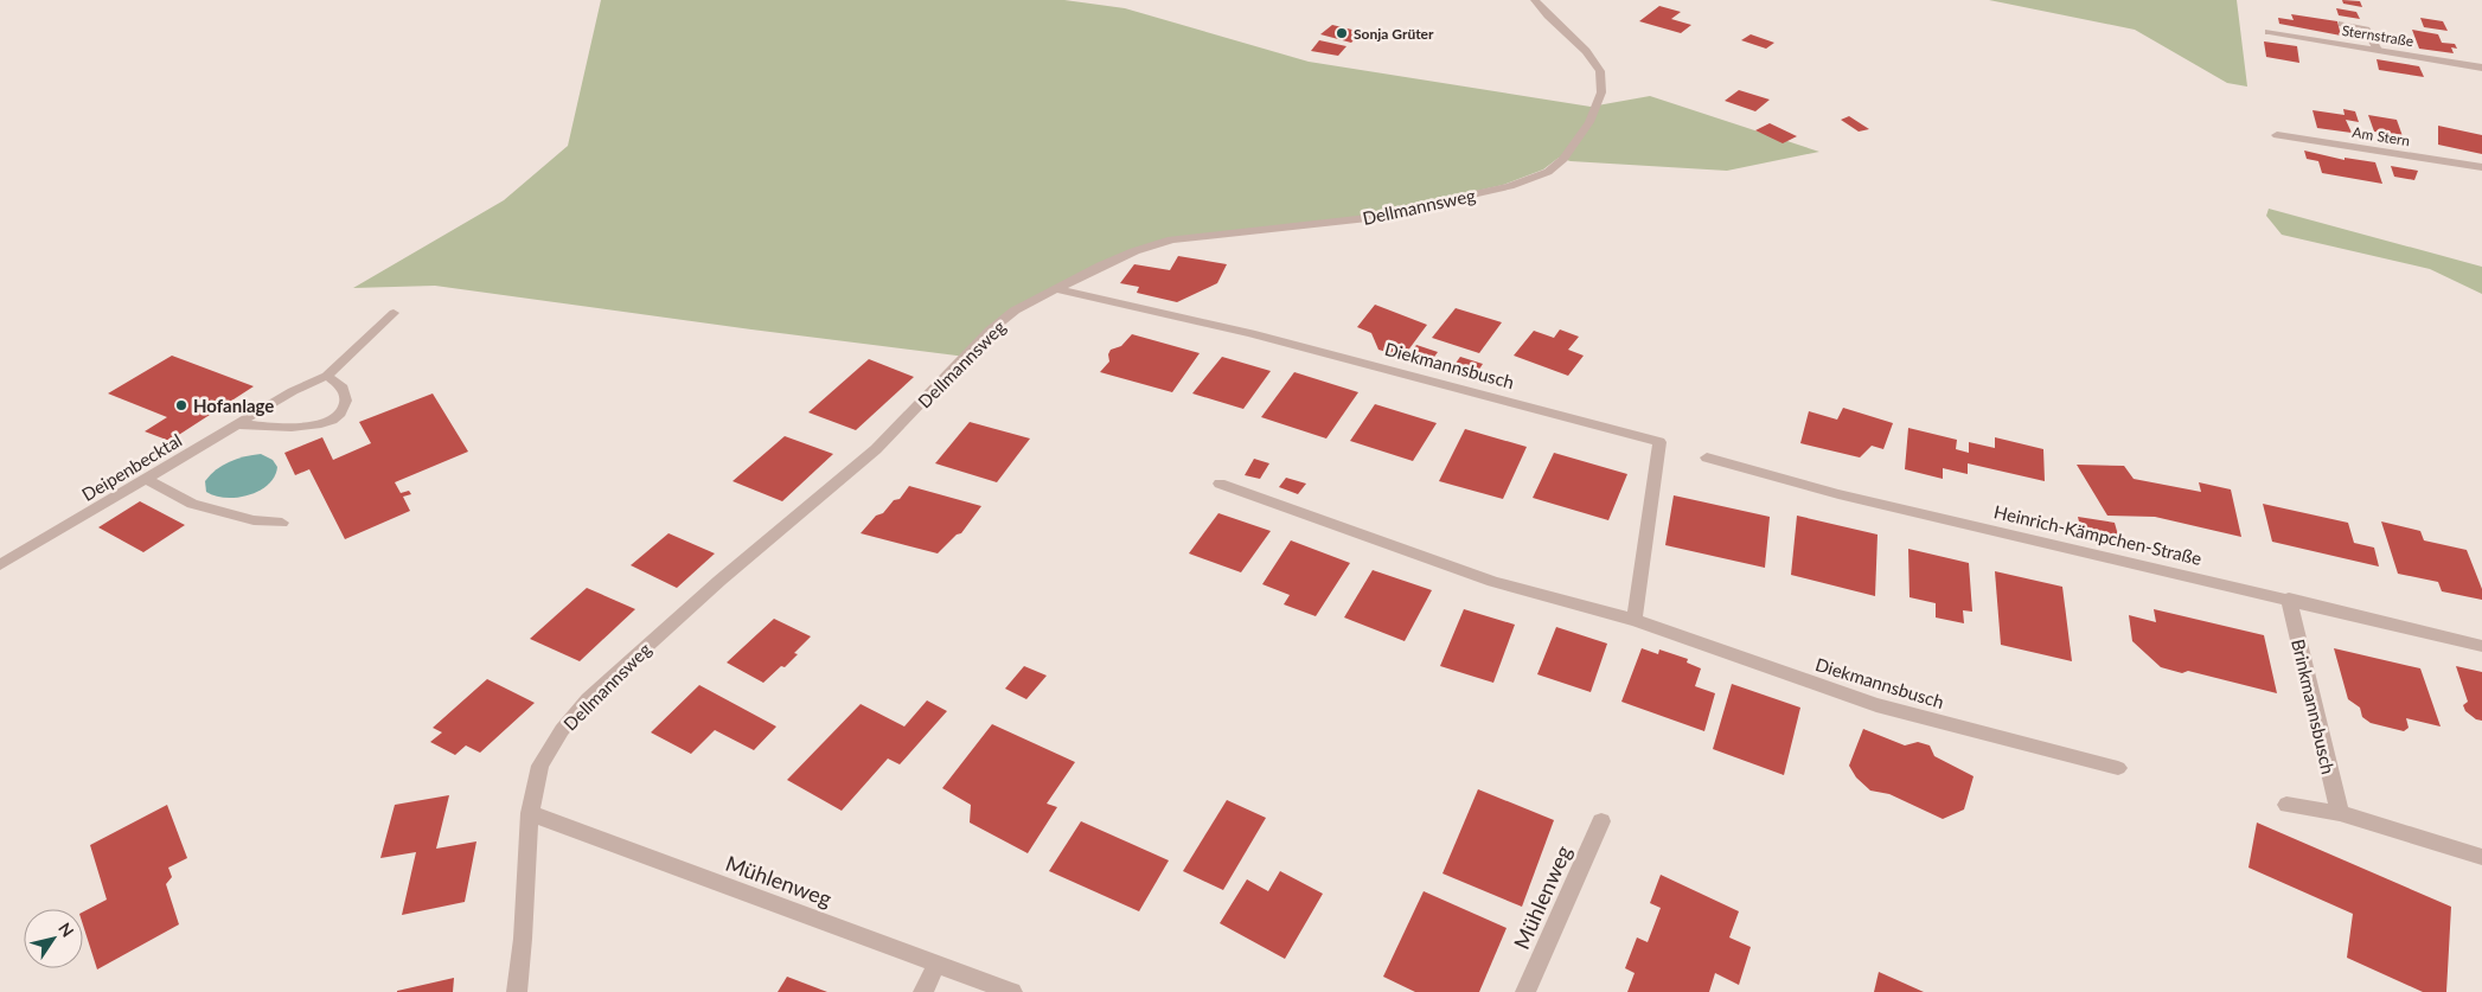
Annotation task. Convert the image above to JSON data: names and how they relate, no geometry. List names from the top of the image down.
{
  "streets": {
    "street": [
      "Sternstraße",
      "Am Stern",
      "Dellmannsweg",
      "Diekmannsbusch",
      "Heinrich-Kämpchen-Straße",
      "Brinkmannsbusch",
      "Mühlenweg"
    ],
    "lane": ["Deipenbecktal"]
  },
  "crossings": [
    ["Dellmannsweg", "Diekmannsbusch"],
    ["Dellmannsweg", "Mühlenweg"],
    ["Heinrich-Kämpchen-Straße", "Brinkmannsbusch"]
  ],
  "places": ["Sonja Grüter", "Hofanlage"],
  "north": "top right"
}
